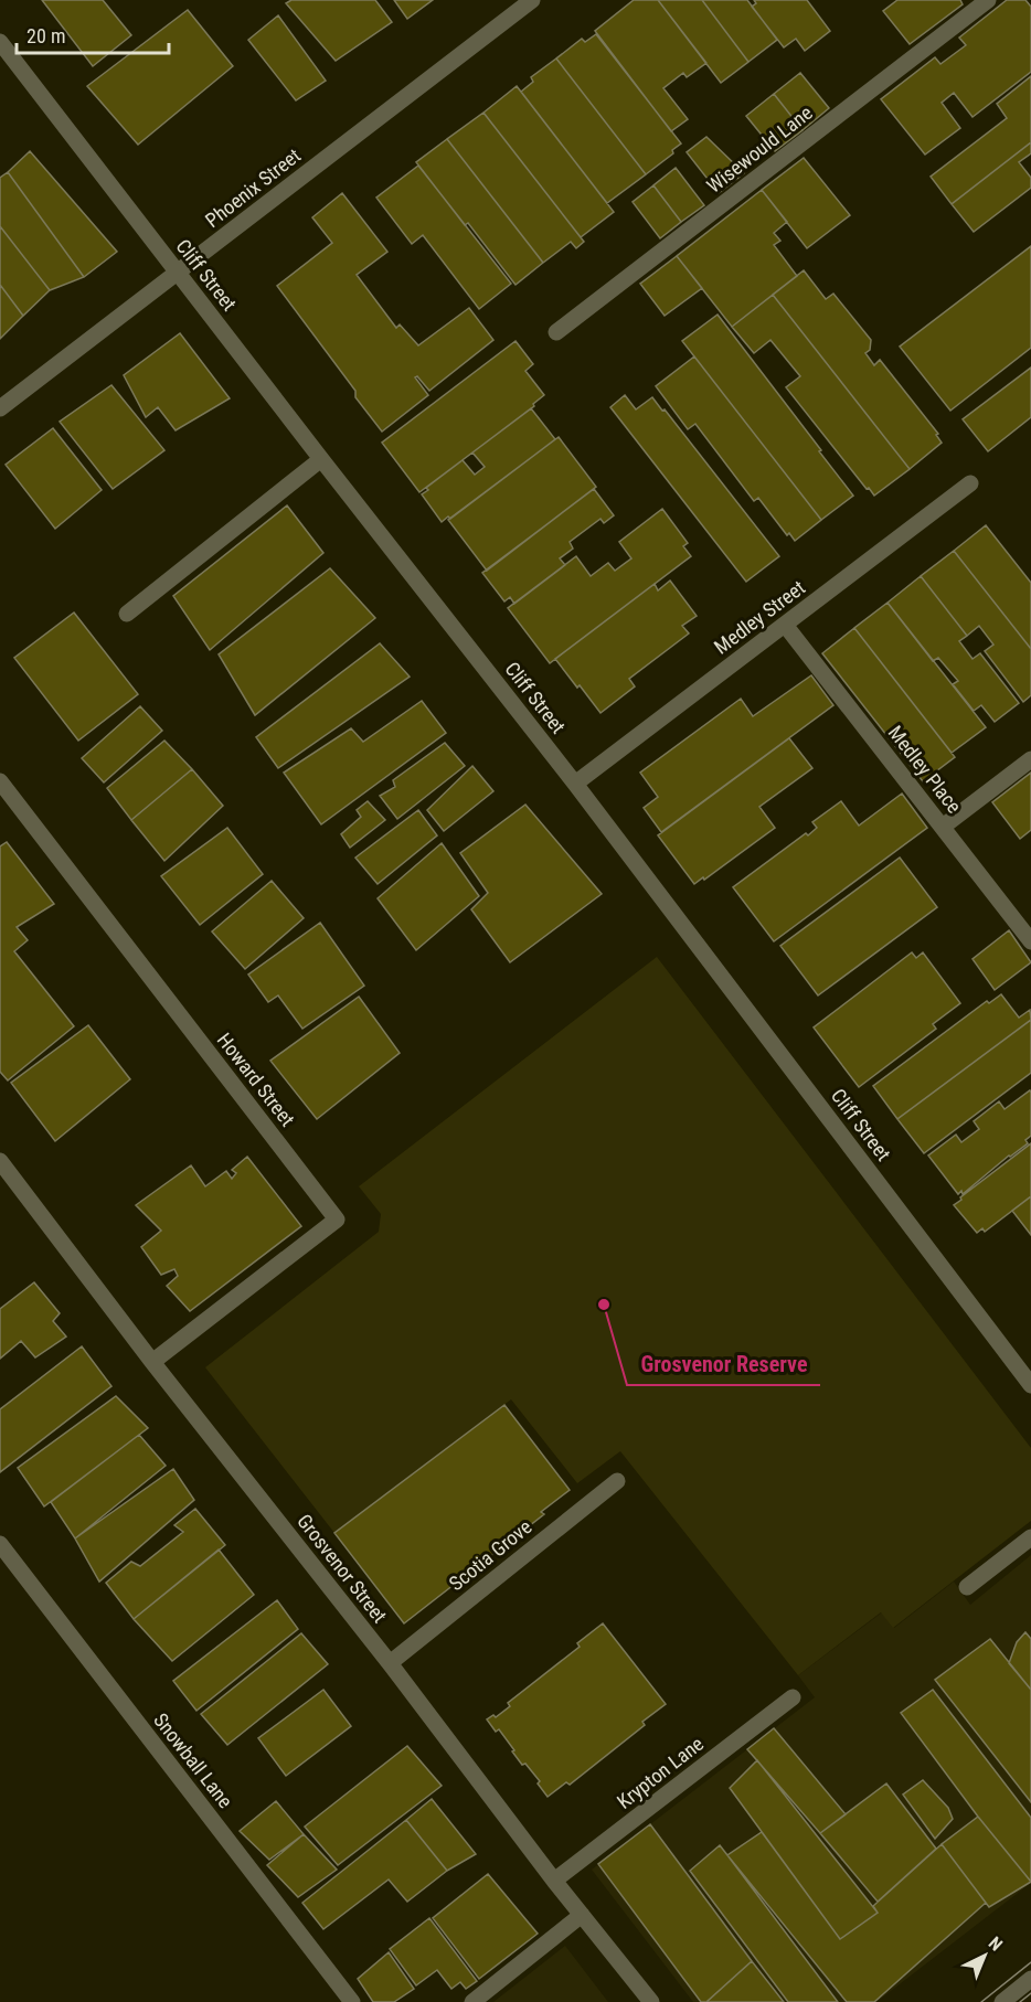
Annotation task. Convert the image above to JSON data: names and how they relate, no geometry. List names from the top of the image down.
{
  "streets": {
    "street": [
      "Wisewould Lane",
      "Phoenix Street",
      "Cliff Street",
      "Medley Street",
      "Medley Place",
      "Howard Street",
      "Scotia Grove",
      "Grosvenor Street",
      "Snowball Lane",
      "Krypton Lane"
    ]
  },
  "crossings": [
    ["Phoenix Street", "Cliff Street"],
    ["Cliff Street", "Medley Street"],
    ["Medley Street", "Medley Place"],
    ["Howard Street", "Grosvenor Street"],
    ["Scotia Grove", "Grosvenor Street"],
    ["Grosvenor Street", "Krypton Lane"]
  ],
  "places": ["Grosvenor Reserve"],
  "scale_bar": "20 m",
  "north": "top right"
}
